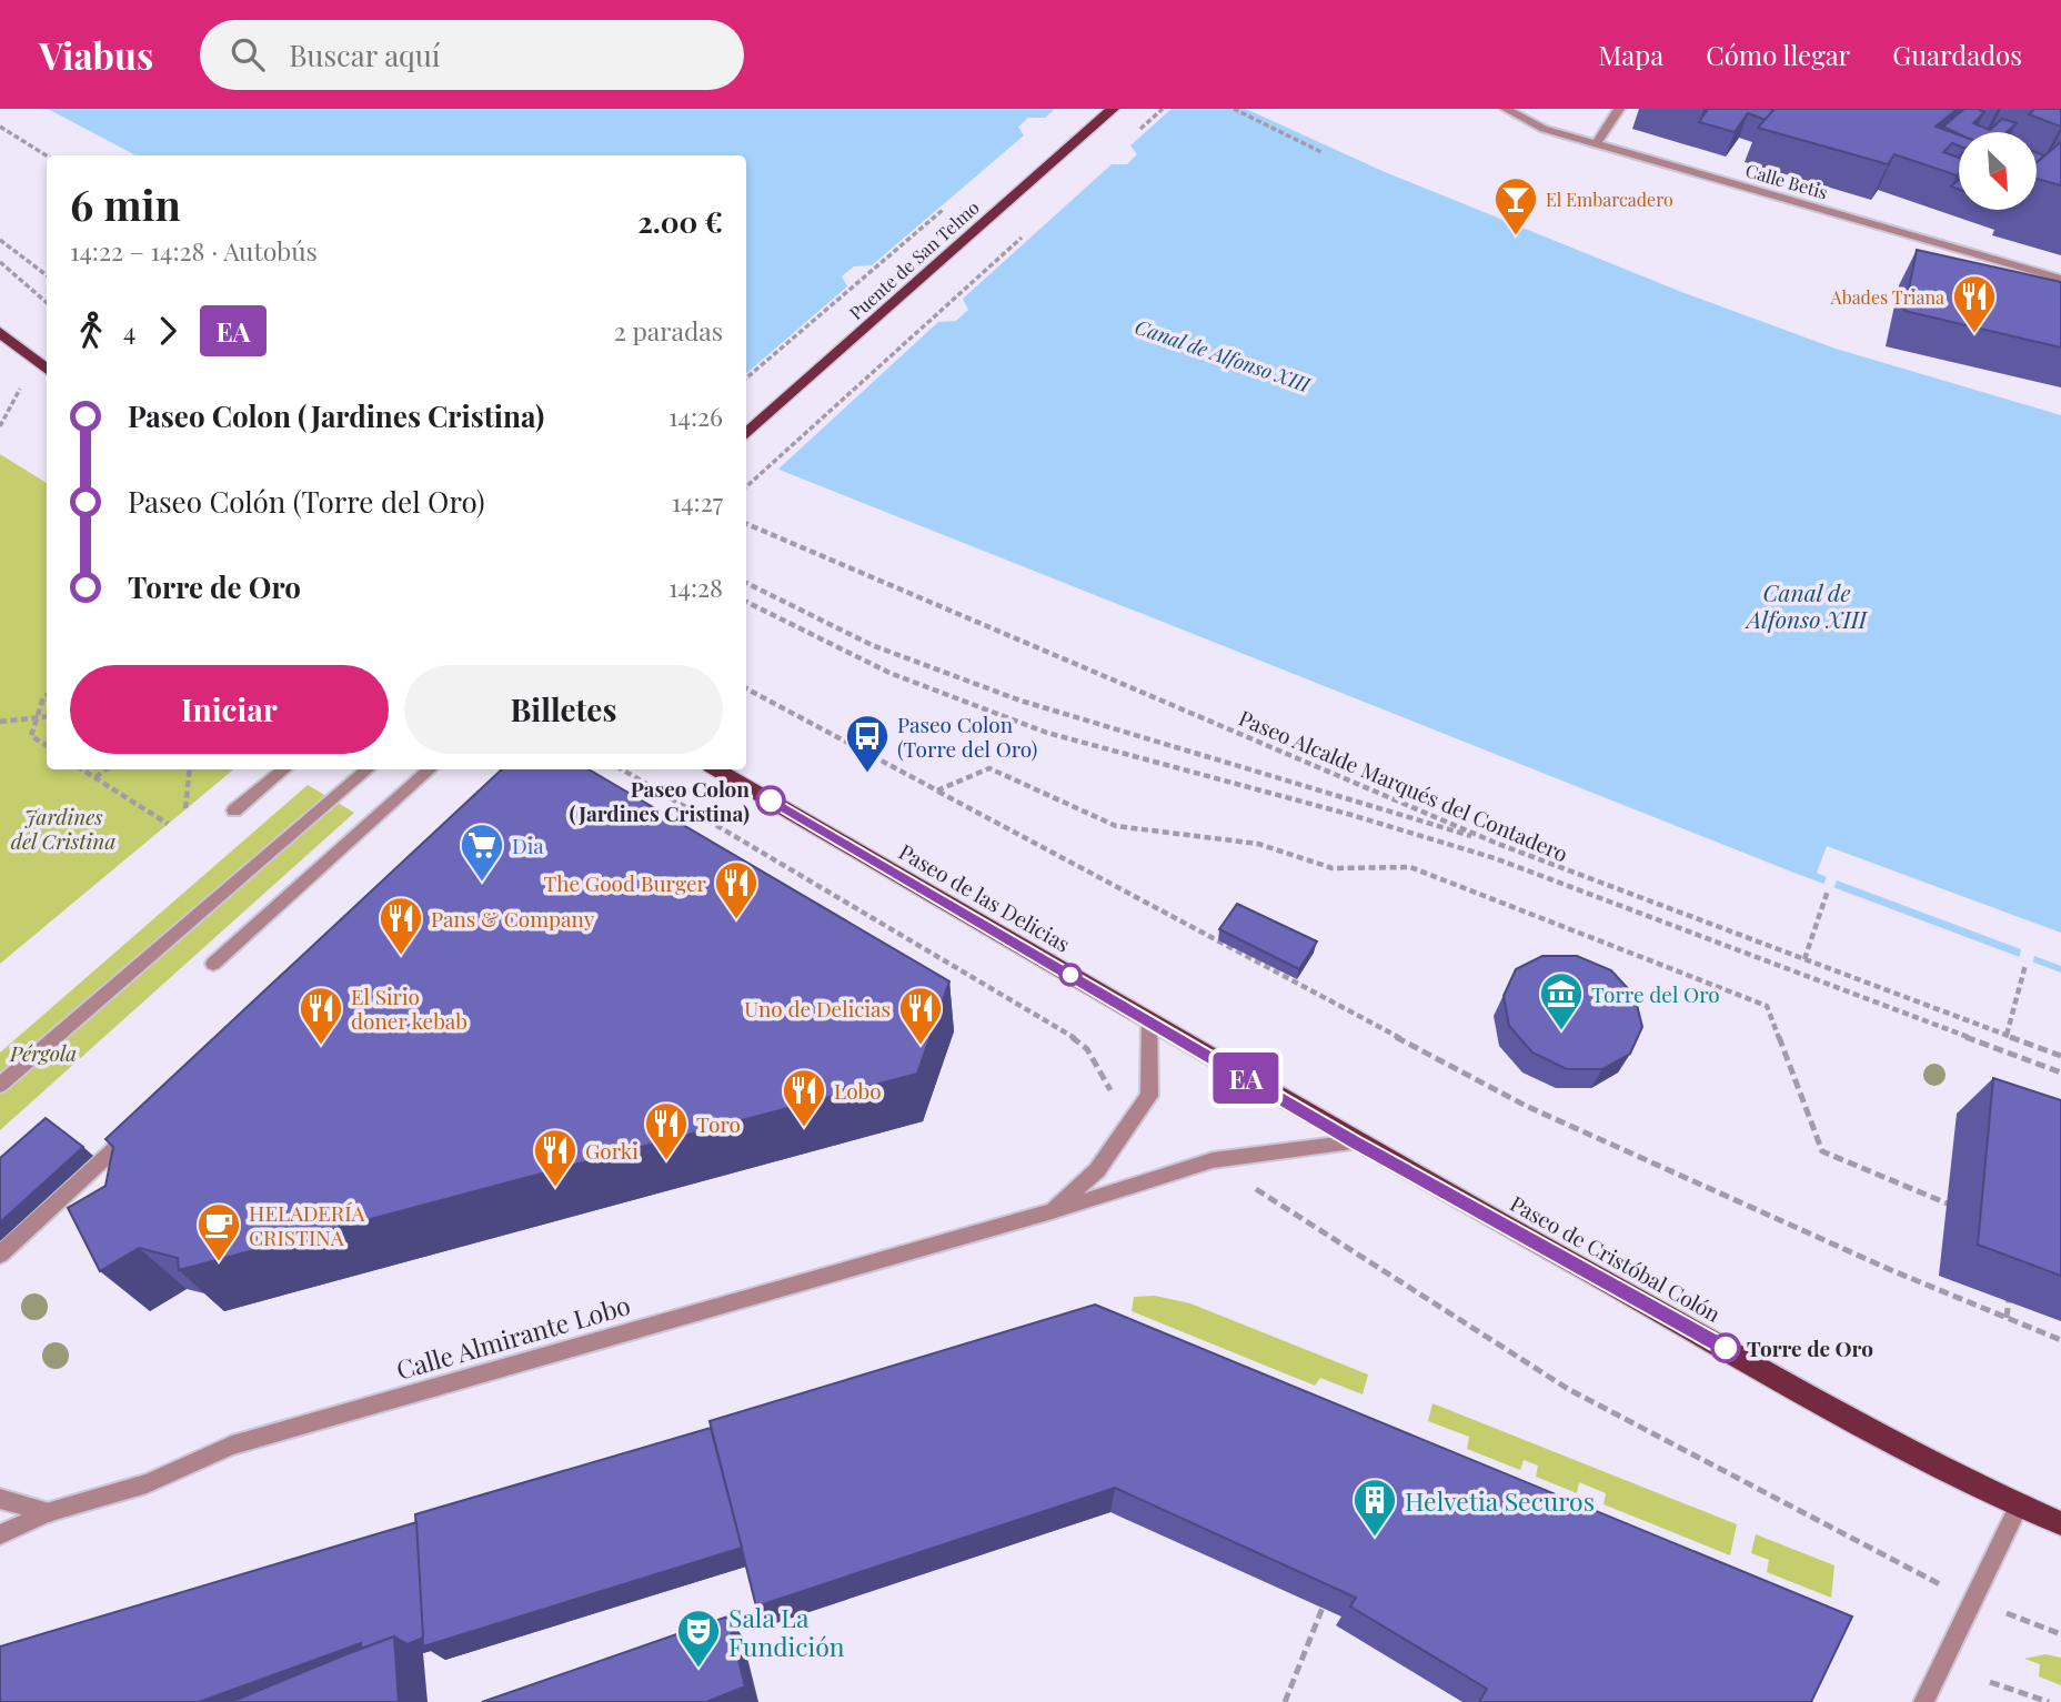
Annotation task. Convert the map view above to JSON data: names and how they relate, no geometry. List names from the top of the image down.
{
  "streets": {
    "main road": ["Puente de San Telmo", "Paseo de las Delicias", "Paseo de Cristóbal Colón"],
    "street": ["Calle Betis", "Calle Almirante Lobo"],
    "path": ["Paseo Alcalde Marqués del Contadero"]
  },
  "crossings": [
    ["Paseo de las Delicias", "Paseo de Cristóbal Colón"],
    ["Paseo de las Delicias", "Calle Almirante Lobo"],
    ["Paseo de Cristóbal Colón", "Calle Almirante Lobo"]
  ],
  "water": ["Canal de Alfonso XIII"],
  "parks": ["Jardines del Cristina", "Pérgola"],
  "places": {
    "bar": ["El Embarcadero"],
    "restaurant": [
      "Abades Triana",
      "The Good Burger",
      "Pans & Company",
      "El Sirio doner kebab",
      "Uno de Delicias",
      "Lobo",
      "Toro",
      "Gorki"
    ],
    "bus stop": ["Paseo Colon (Torre del Oro)"],
    "other": ["Paseo Colon (Jardines Cristina)", "Torre de Oro"],
    "supermarket": ["Dia"],
    "museum": ["Torre del Oro"],
    "cafe": ["HELADERÍA CRISTINA"],
    "building": ["Helvetia Securos"],
    "theatre": ["Sala La Fundición"]
  },
  "lines": ["bus line EA"],
  "north": "bottom right",
  "page": {
    "header": "Viabus",
    "search": "Buscar aquí",
    "nav": ["Mapa", "Cómo llegar", "Guardados"],
    "on_map": "EA",
    "heading": ["6 min", "14:22 – 14:28 · Autobús", "2.00 €"],
    "legs": ["4", "EA", "2 paradas"],
    "list": [
      {
        "name": "Paseo Colon (Jardines Cristina)",
        "value": "14:26"
      },
      {
        "name": "Paseo Colón (Torre del Oro)",
        "value": "14:27"
      },
      {
        "name": "Torre de Oro",
        "value": "14:28"
      }
    ],
    "buttons": ["Iniciar", "Billetes"]
  }
}
